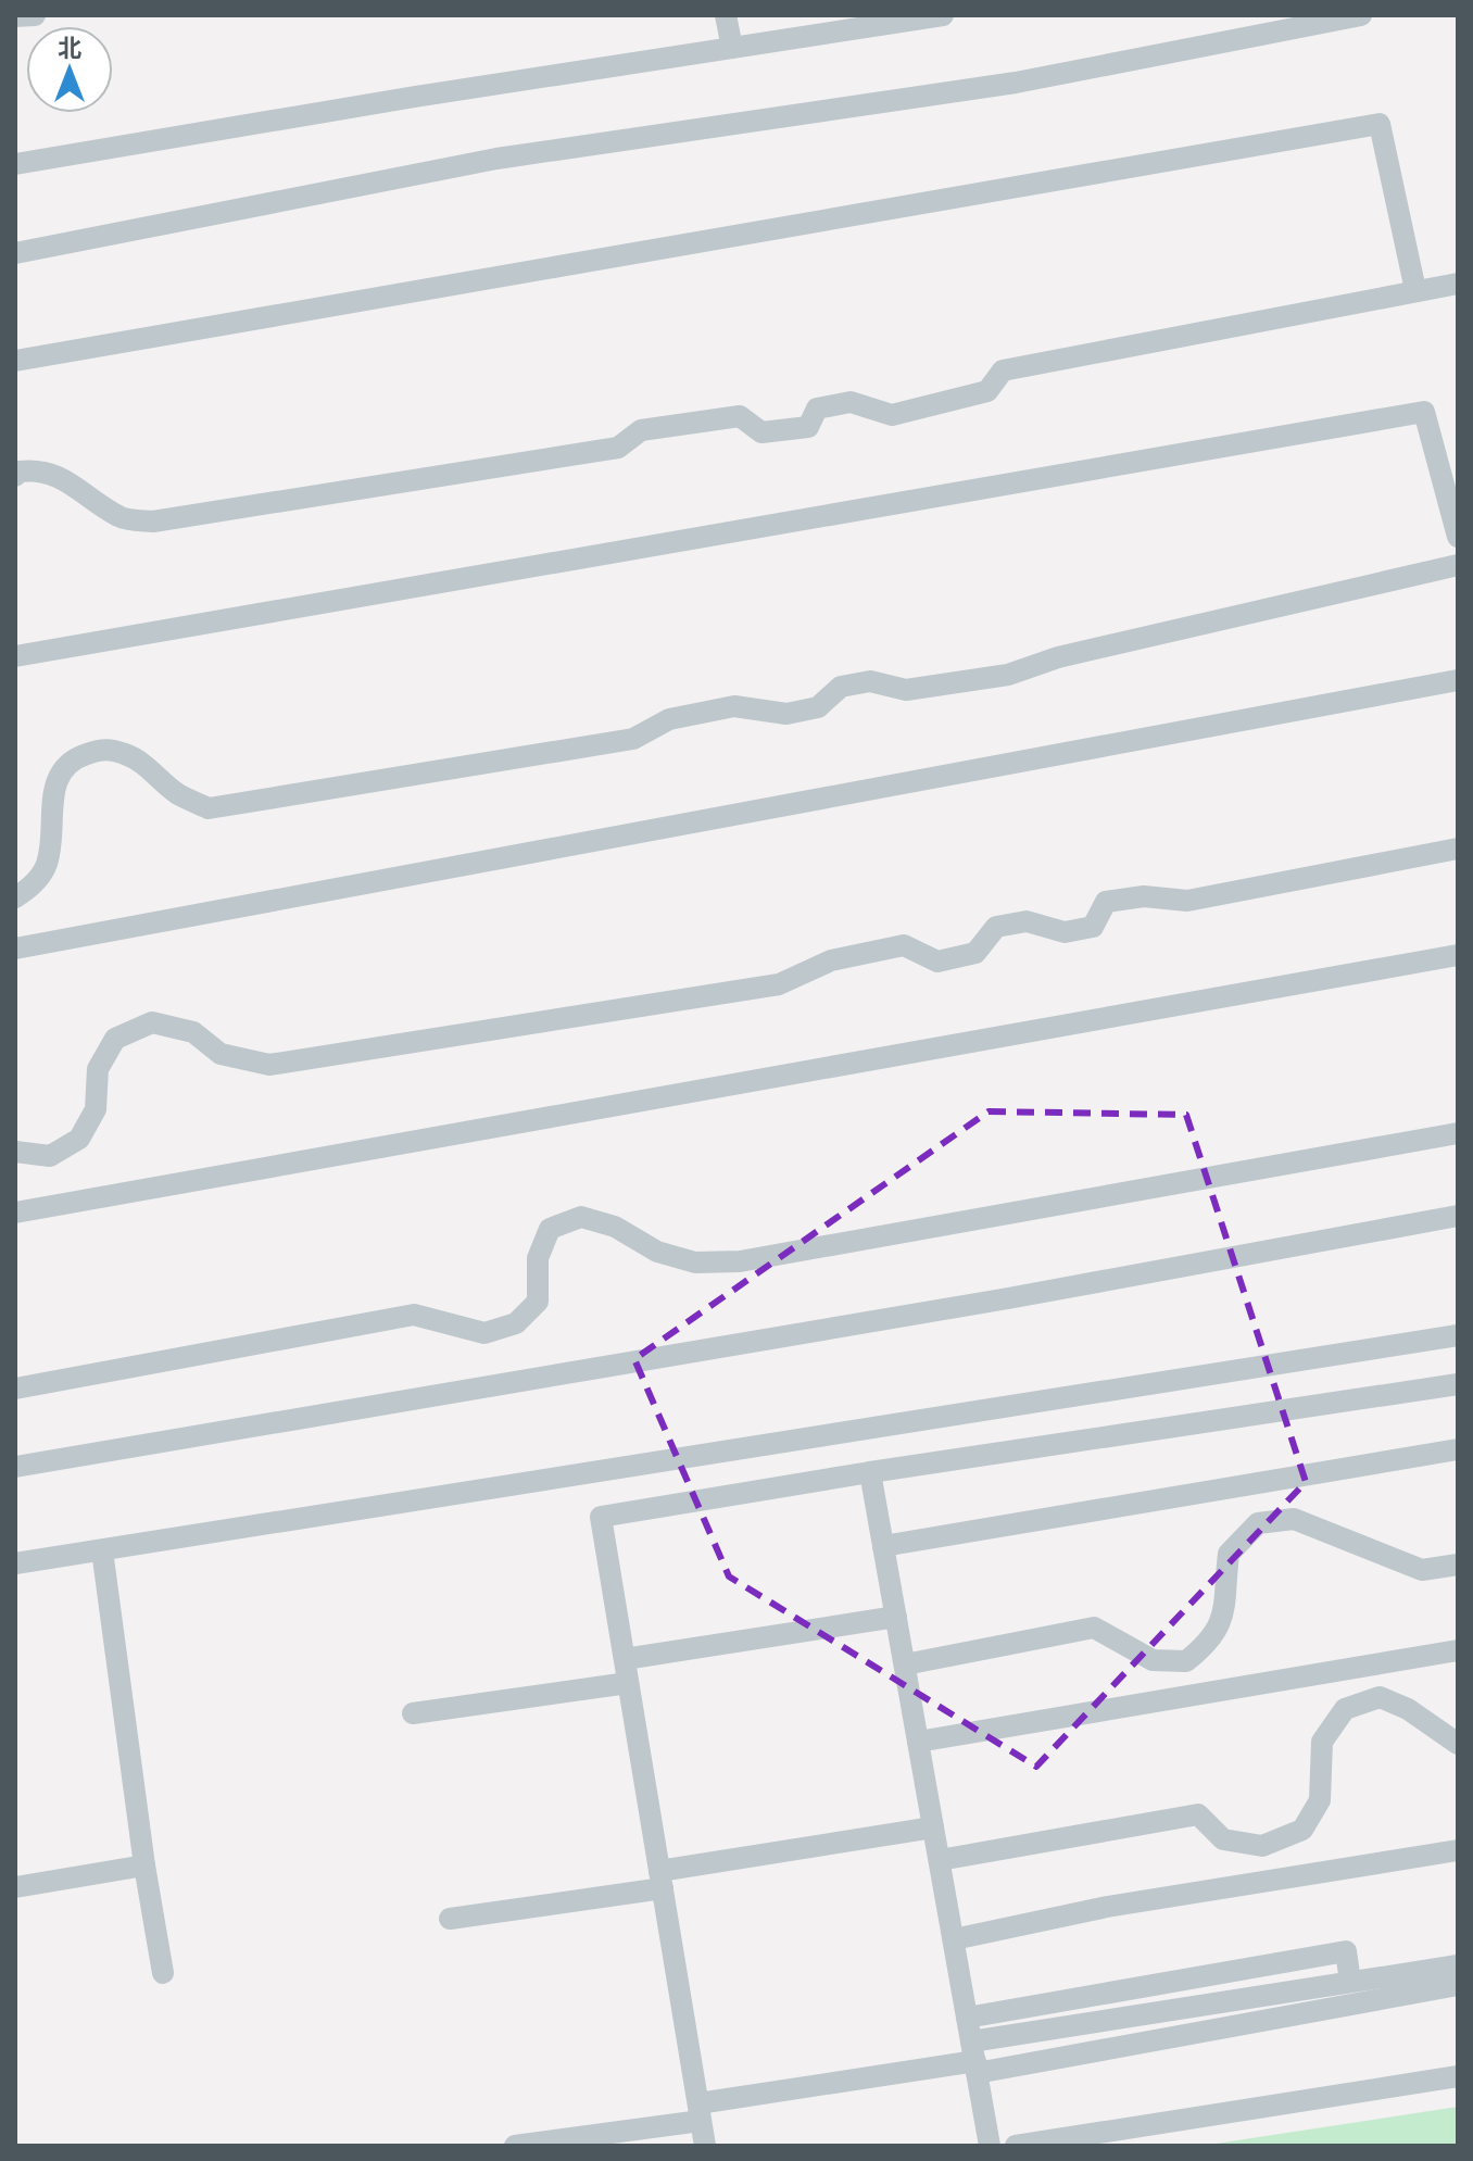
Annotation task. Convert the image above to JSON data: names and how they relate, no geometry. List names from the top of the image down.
{
  "north": "top"
}
